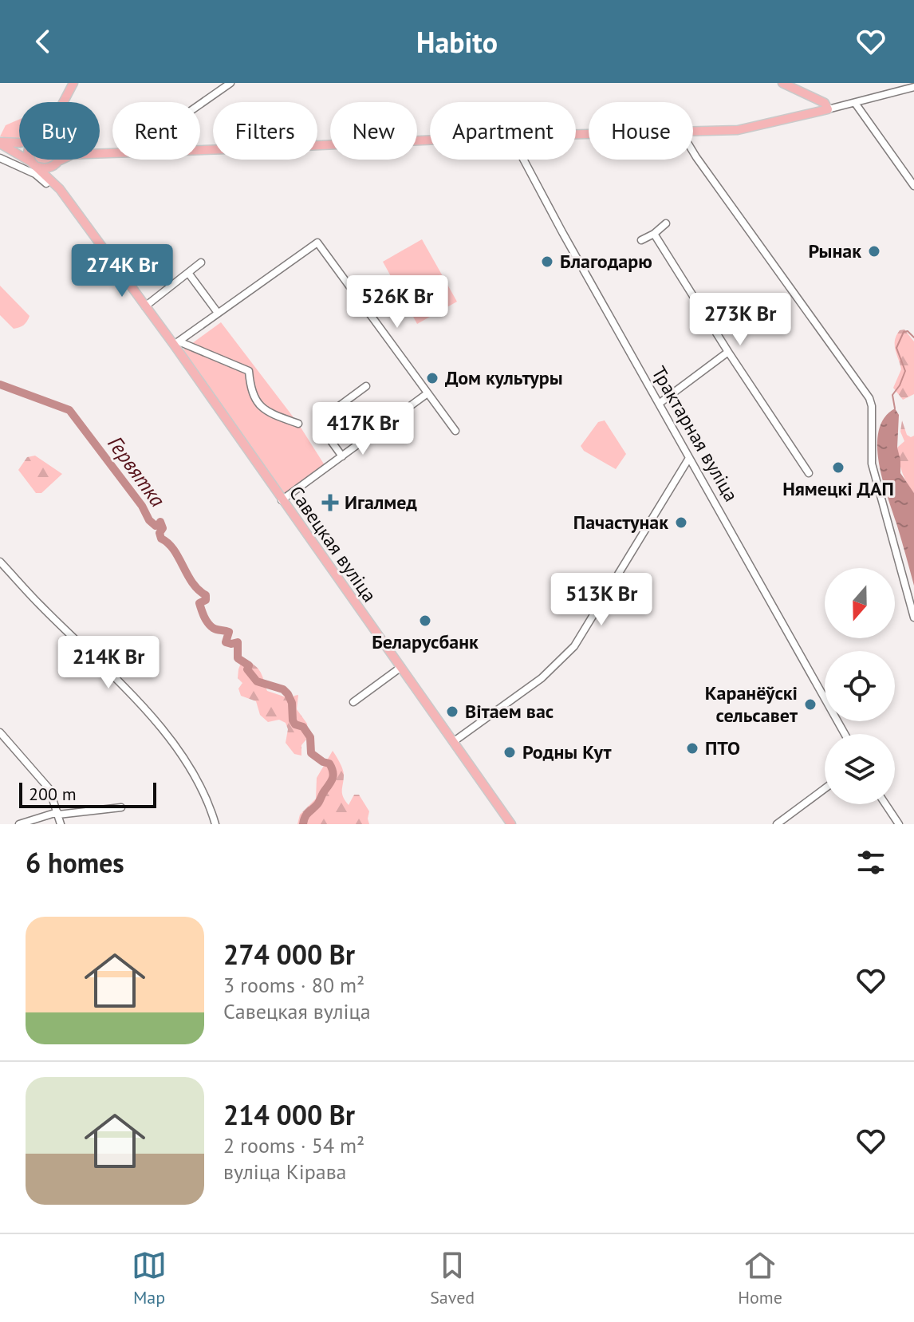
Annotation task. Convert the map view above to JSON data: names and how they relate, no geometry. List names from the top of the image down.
{
  "streets": {
    "main road": ["Савецкая вуліца"],
    "street": ["Трактарная вуліца"]
  },
  "water": ["Гервятка"],
  "places": {
    "other": [
      "Рынак",
      "Благодарю",
      "Дом культуры",
      "Нямецкі ДАП",
      "Пачастунак",
      "Беларусбанк",
      "Каранёўскі сельсавет",
      "Вітаем вас",
      "ПТО",
      "Родны Кут"
    ],
    "health": ["Игалмед"]
  },
  "scale_bar": "200 m",
  "north": "bottom",
  "page": {
    "header": "Habito",
    "chip": [
      "Buy",
      "Rent",
      "Filters",
      "New",
      "Apartment",
      "House"
    ],
    "price": [
      "274K Br",
      "526K Br",
      "273K Br",
      "417K Br",
      "513K Br",
      "214K Br"
    ],
    "scale": "200 m",
    "heading": "6 homes",
    "list": [
      {
        "name": "274 000 Br",
        "note": "3 rooms · 80 m² · Савецкая вуліца"
      },
      {
        "name": "214 000 Br",
        "note": "2 rooms · 54 m² · вуліца Кірава"
      }
    ],
    "tabs": ["Map", "Saved", "Home"]
  }
}
